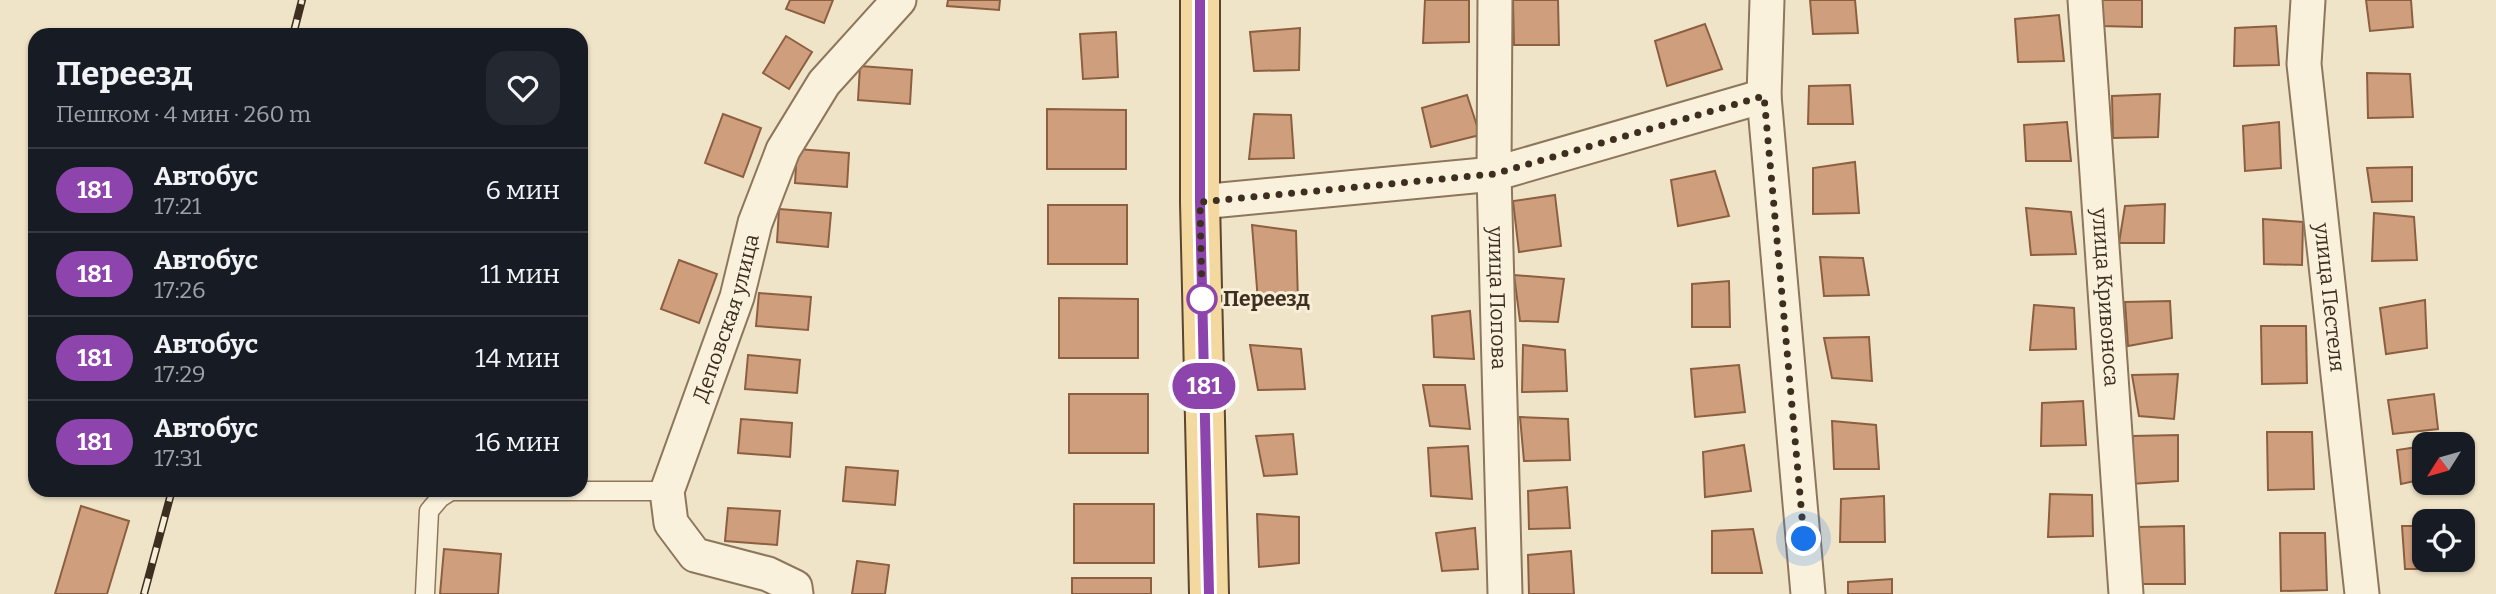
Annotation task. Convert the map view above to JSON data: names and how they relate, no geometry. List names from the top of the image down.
{
  "streets": {
    "street": [
      "улица Попова",
      "улица Кривоноса",
      "улица Пестеля",
      "Деповская улица"
    ]
  },
  "places": ["Переезд"],
  "lines": ["bus line 181"],
  "north": "bottom left",
  "page": {
    "on_map": "181",
    "heading": ["Переезд", "Пешком · 4 мин · 260 m"],
    "list": [
      {
        "mark": "181",
        "name": "Автобус",
        "note": "17:21",
        "value": "6 мин"
      },
      {
        "mark": "181",
        "name": "Автобус",
        "note": "17:26",
        "value": "11 мин"
      },
      {
        "mark": "181",
        "name": "Автобус",
        "note": "17:29",
        "value": "14 мин"
      },
      {
        "mark": "181",
        "name": "Автобус",
        "note": "17:31",
        "value": "16 мин"
      }
    ]
  }
}
